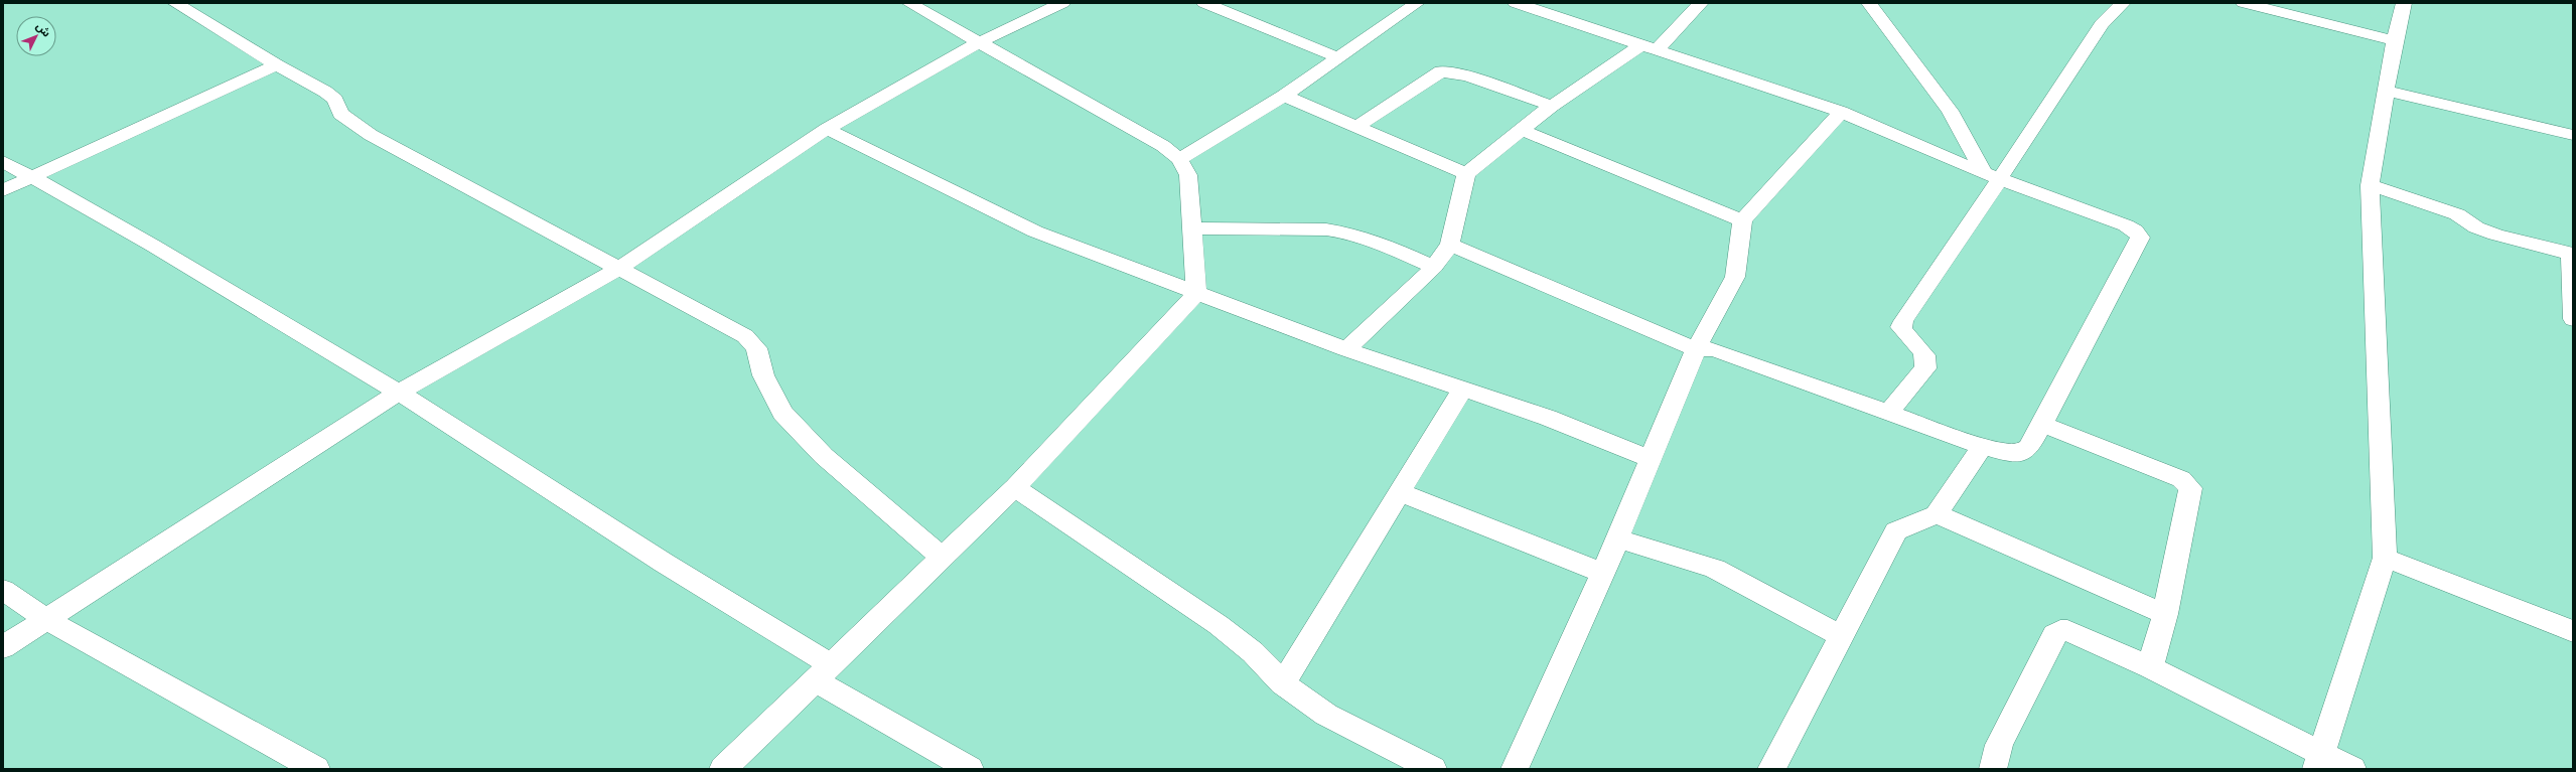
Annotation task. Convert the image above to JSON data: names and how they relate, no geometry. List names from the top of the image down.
{
  "north": "top right"
}
